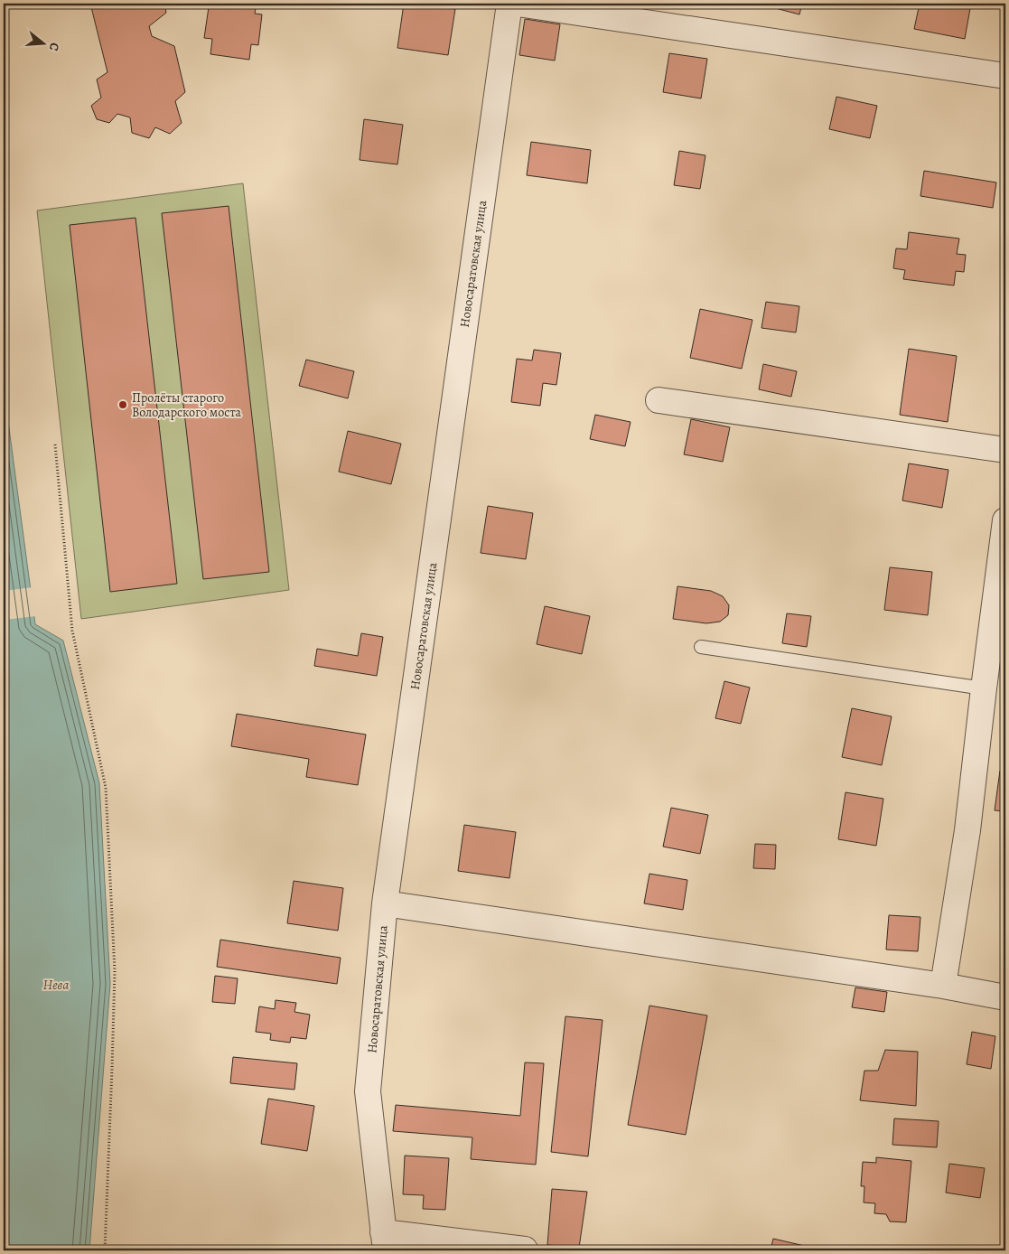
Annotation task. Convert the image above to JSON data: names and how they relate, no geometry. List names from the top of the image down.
{
  "streets": {
    "street": ["Новосаратовская улица"]
  },
  "water": ["Нева"],
  "places": ["Пролёты старого Володарского моста"],
  "north": "right"
}
